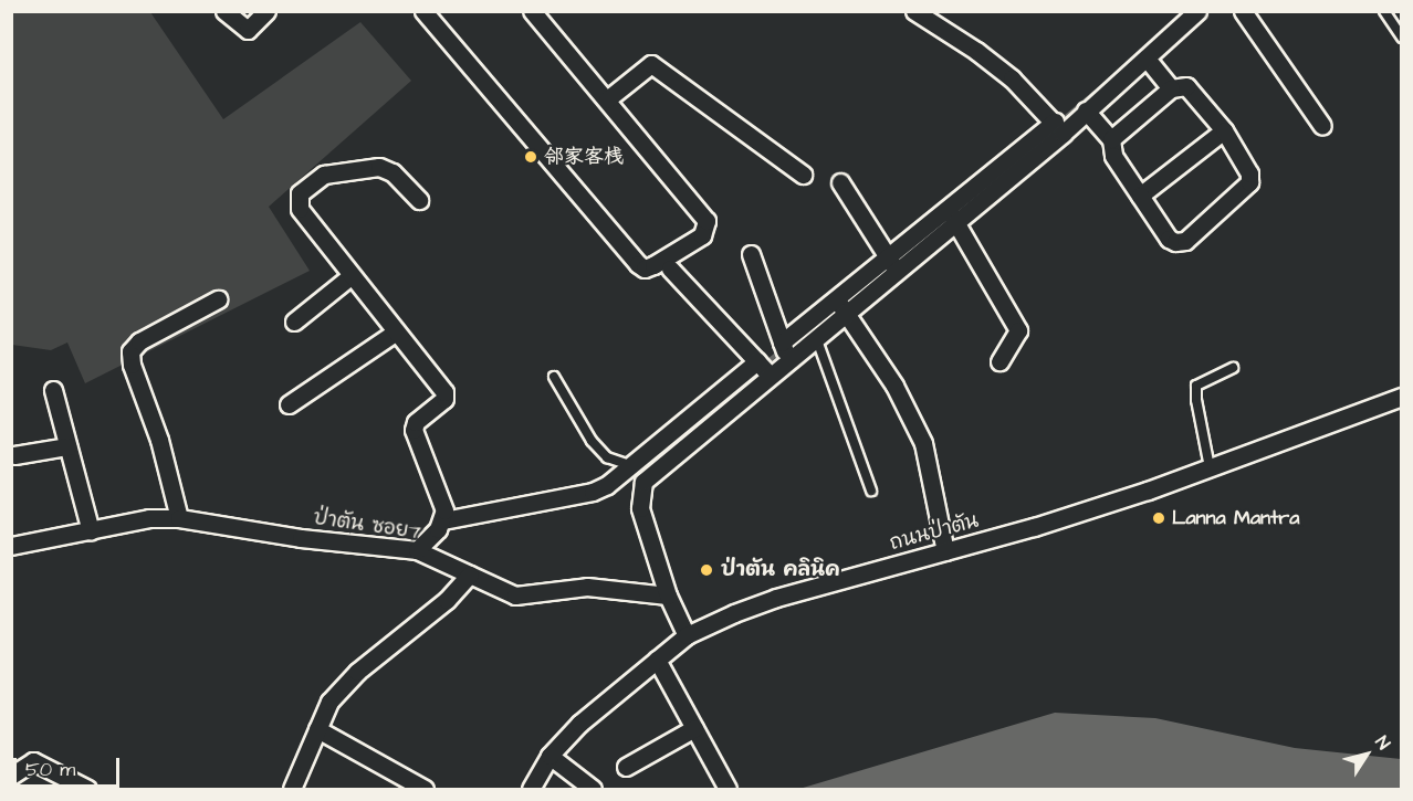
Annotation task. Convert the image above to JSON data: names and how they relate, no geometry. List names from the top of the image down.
{
  "streets": {
    "street": ["ป่าตัน ซอย7", "ถนนป่าตัน"]
  },
  "places": ["邻家客栈", "Lanna Mantra", "ป่าตัน คลินิค"],
  "scale_bar": "50 m",
  "north": "top right"
}
